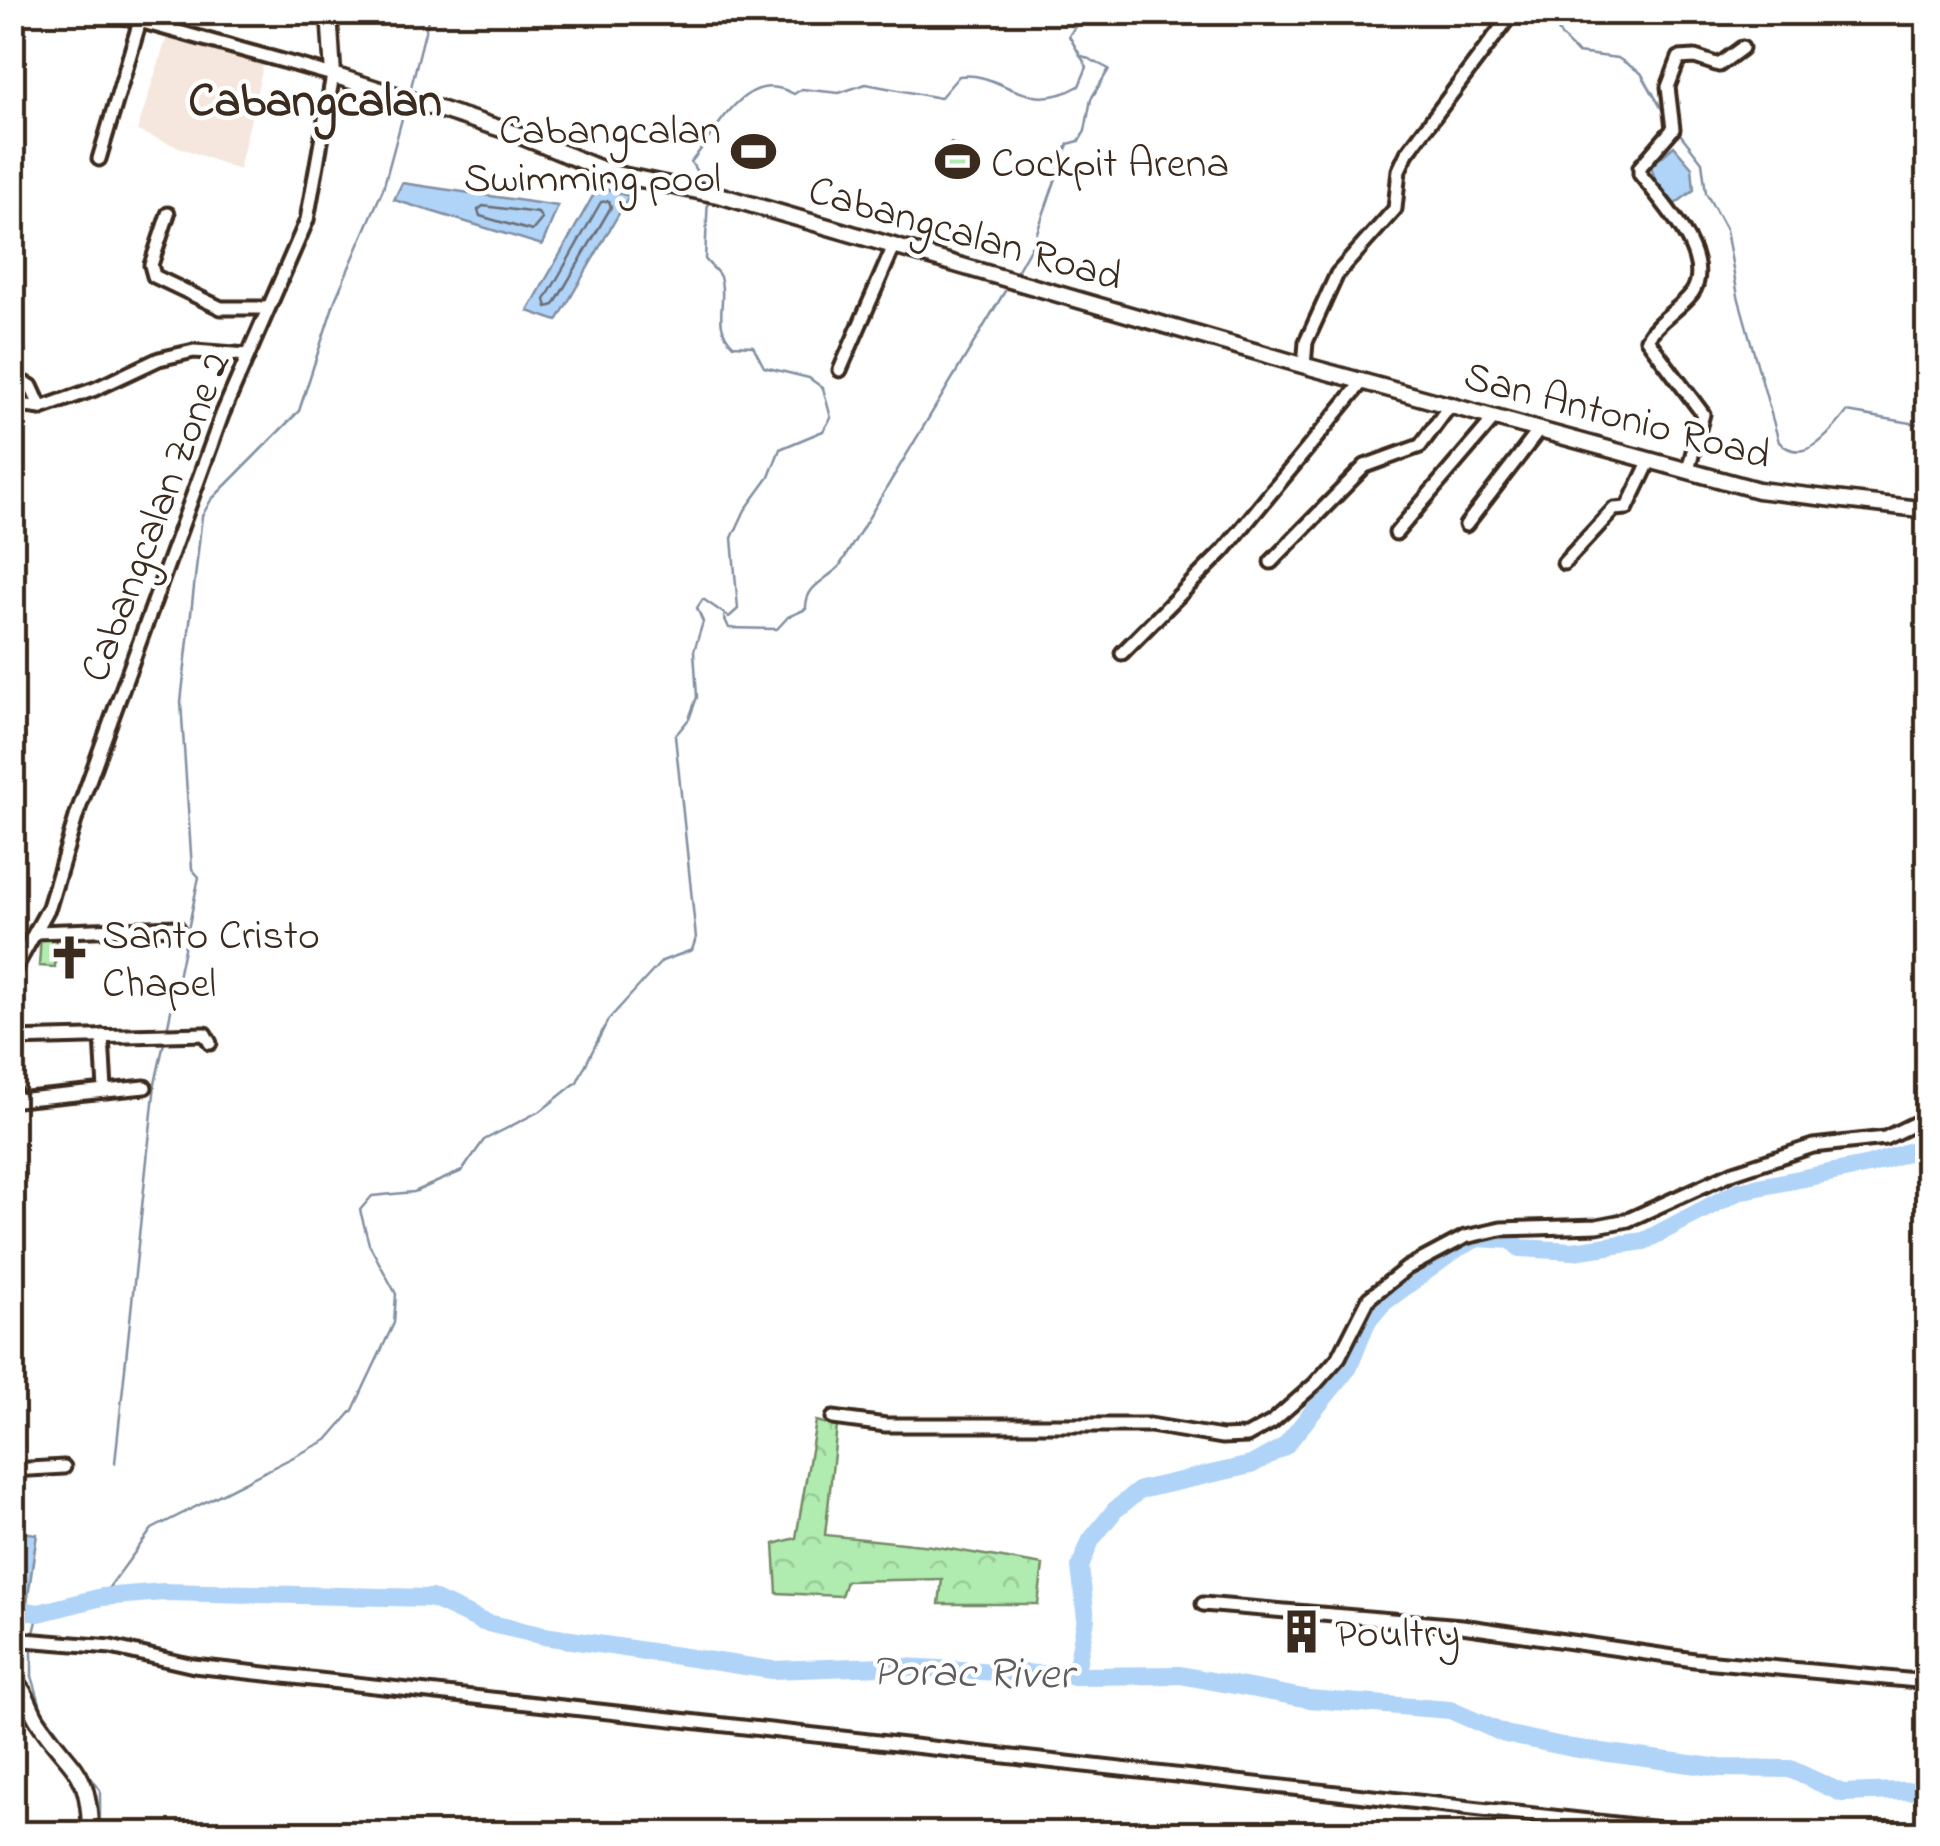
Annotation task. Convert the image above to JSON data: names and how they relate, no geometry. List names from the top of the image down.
{
  "streets": {
    "street": ["Cabangcalan Road", "San Antonio Road", "Cabangcalan Zone 2"]
  },
  "crossings": [
    ["Cabangcalan Road", "San Antonio Road"],
    ["Cabangcalan Road", "Cabangcalan Zone 2"]
  ],
  "districts": ["Cabangcalan"],
  "water": ["Porac River"],
  "places": {
    "sports": ["Cabangcalan Swimming pool", "Cockpit Arena"],
    "church": ["Santo Cristo Chapel"],
    "building": ["Poultry"]
  }
}
